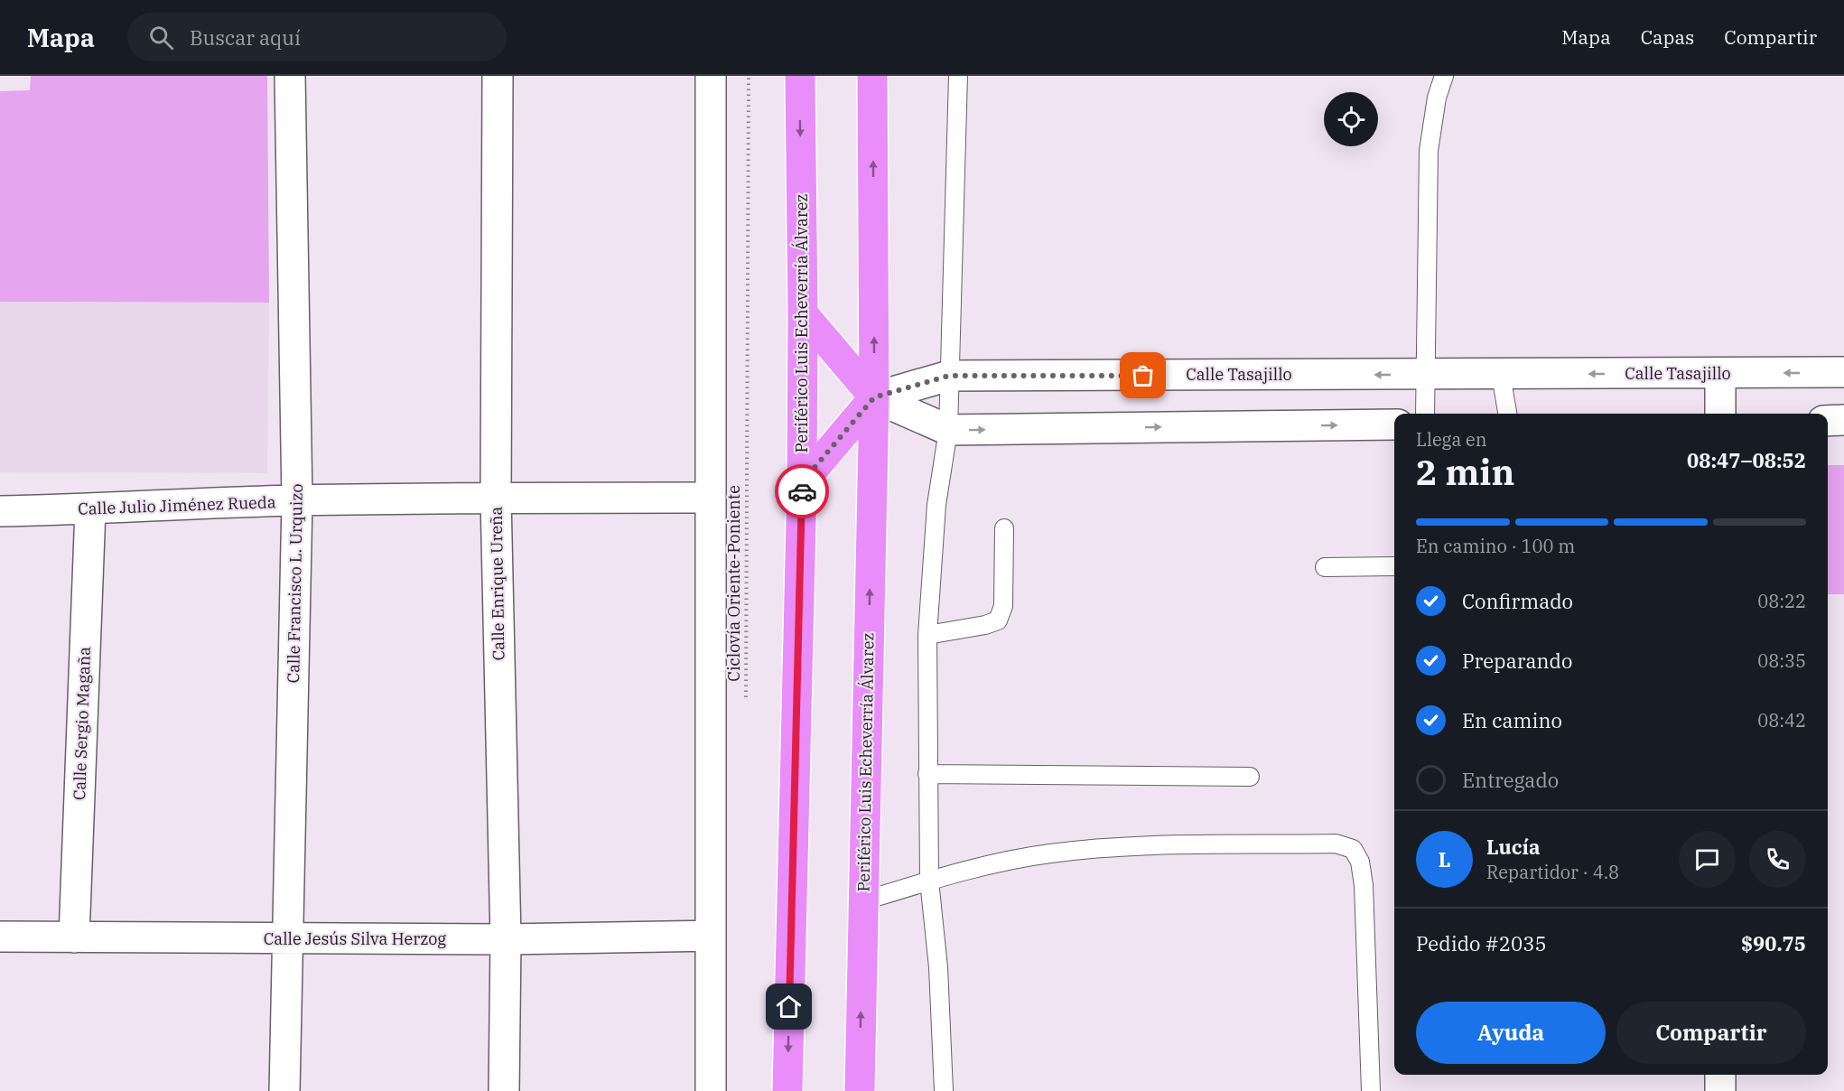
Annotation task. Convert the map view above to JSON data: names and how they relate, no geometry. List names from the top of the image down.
{
  "streets": {
    "highway": ["Periférico Luis Echeverría Álvarez"],
    "street": [
      "Calle Tasajillo",
      "Calle Julio Jiménez Rueda",
      "Calle Francisco L. Urquizo",
      "Calle Enrique Ureña",
      "Calle Sergio Magaña",
      "Calle Jesús Silva Herzog"
    ],
    "path": ["Ciclovía Oriente-Poniente"]
  },
  "crossings": [
    ["Periférico Luis Echeverría Álvarez", "Calle Tasajillo"],
    ["Calle Julio Jiménez Rueda", "Calle Francisco L. Urquizo"],
    ["Calle Julio Jiménez Rueda", "Calle Enrique Ureña"],
    ["Calle Julio Jiménez Rueda", "Calle Sergio Magaña"],
    ["Calle Francisco L. Urquizo", "Calle Jesús Silva Herzog"],
    ["Calle Enrique Ureña", "Calle Jesús Silva Herzog"],
    ["Calle Sergio Magaña", "Calle Jesús Silva Herzog"]
  ],
  "page": {
    "header": "Mapa",
    "search": "Buscar aquí",
    "nav": ["Mapa", "Capas", "Compartir"],
    "heading": ["2 min", "Llega en", "08:47–08:52"],
    "panel": [
      "Lucía",
      "Repartidor · 4.8",
      "Pedido #2035",
      "$90.75"
    ],
    "bar": "En camino · 100 m",
    "list": [
      ["Confirmado", "08:22"],
      ["Preparando", "08:35"],
      ["En camino", "08:42"],
      "Entregado"
    ],
    "round": "L",
    "buttons": ["Ayuda", "Compartir"]
  }
}
